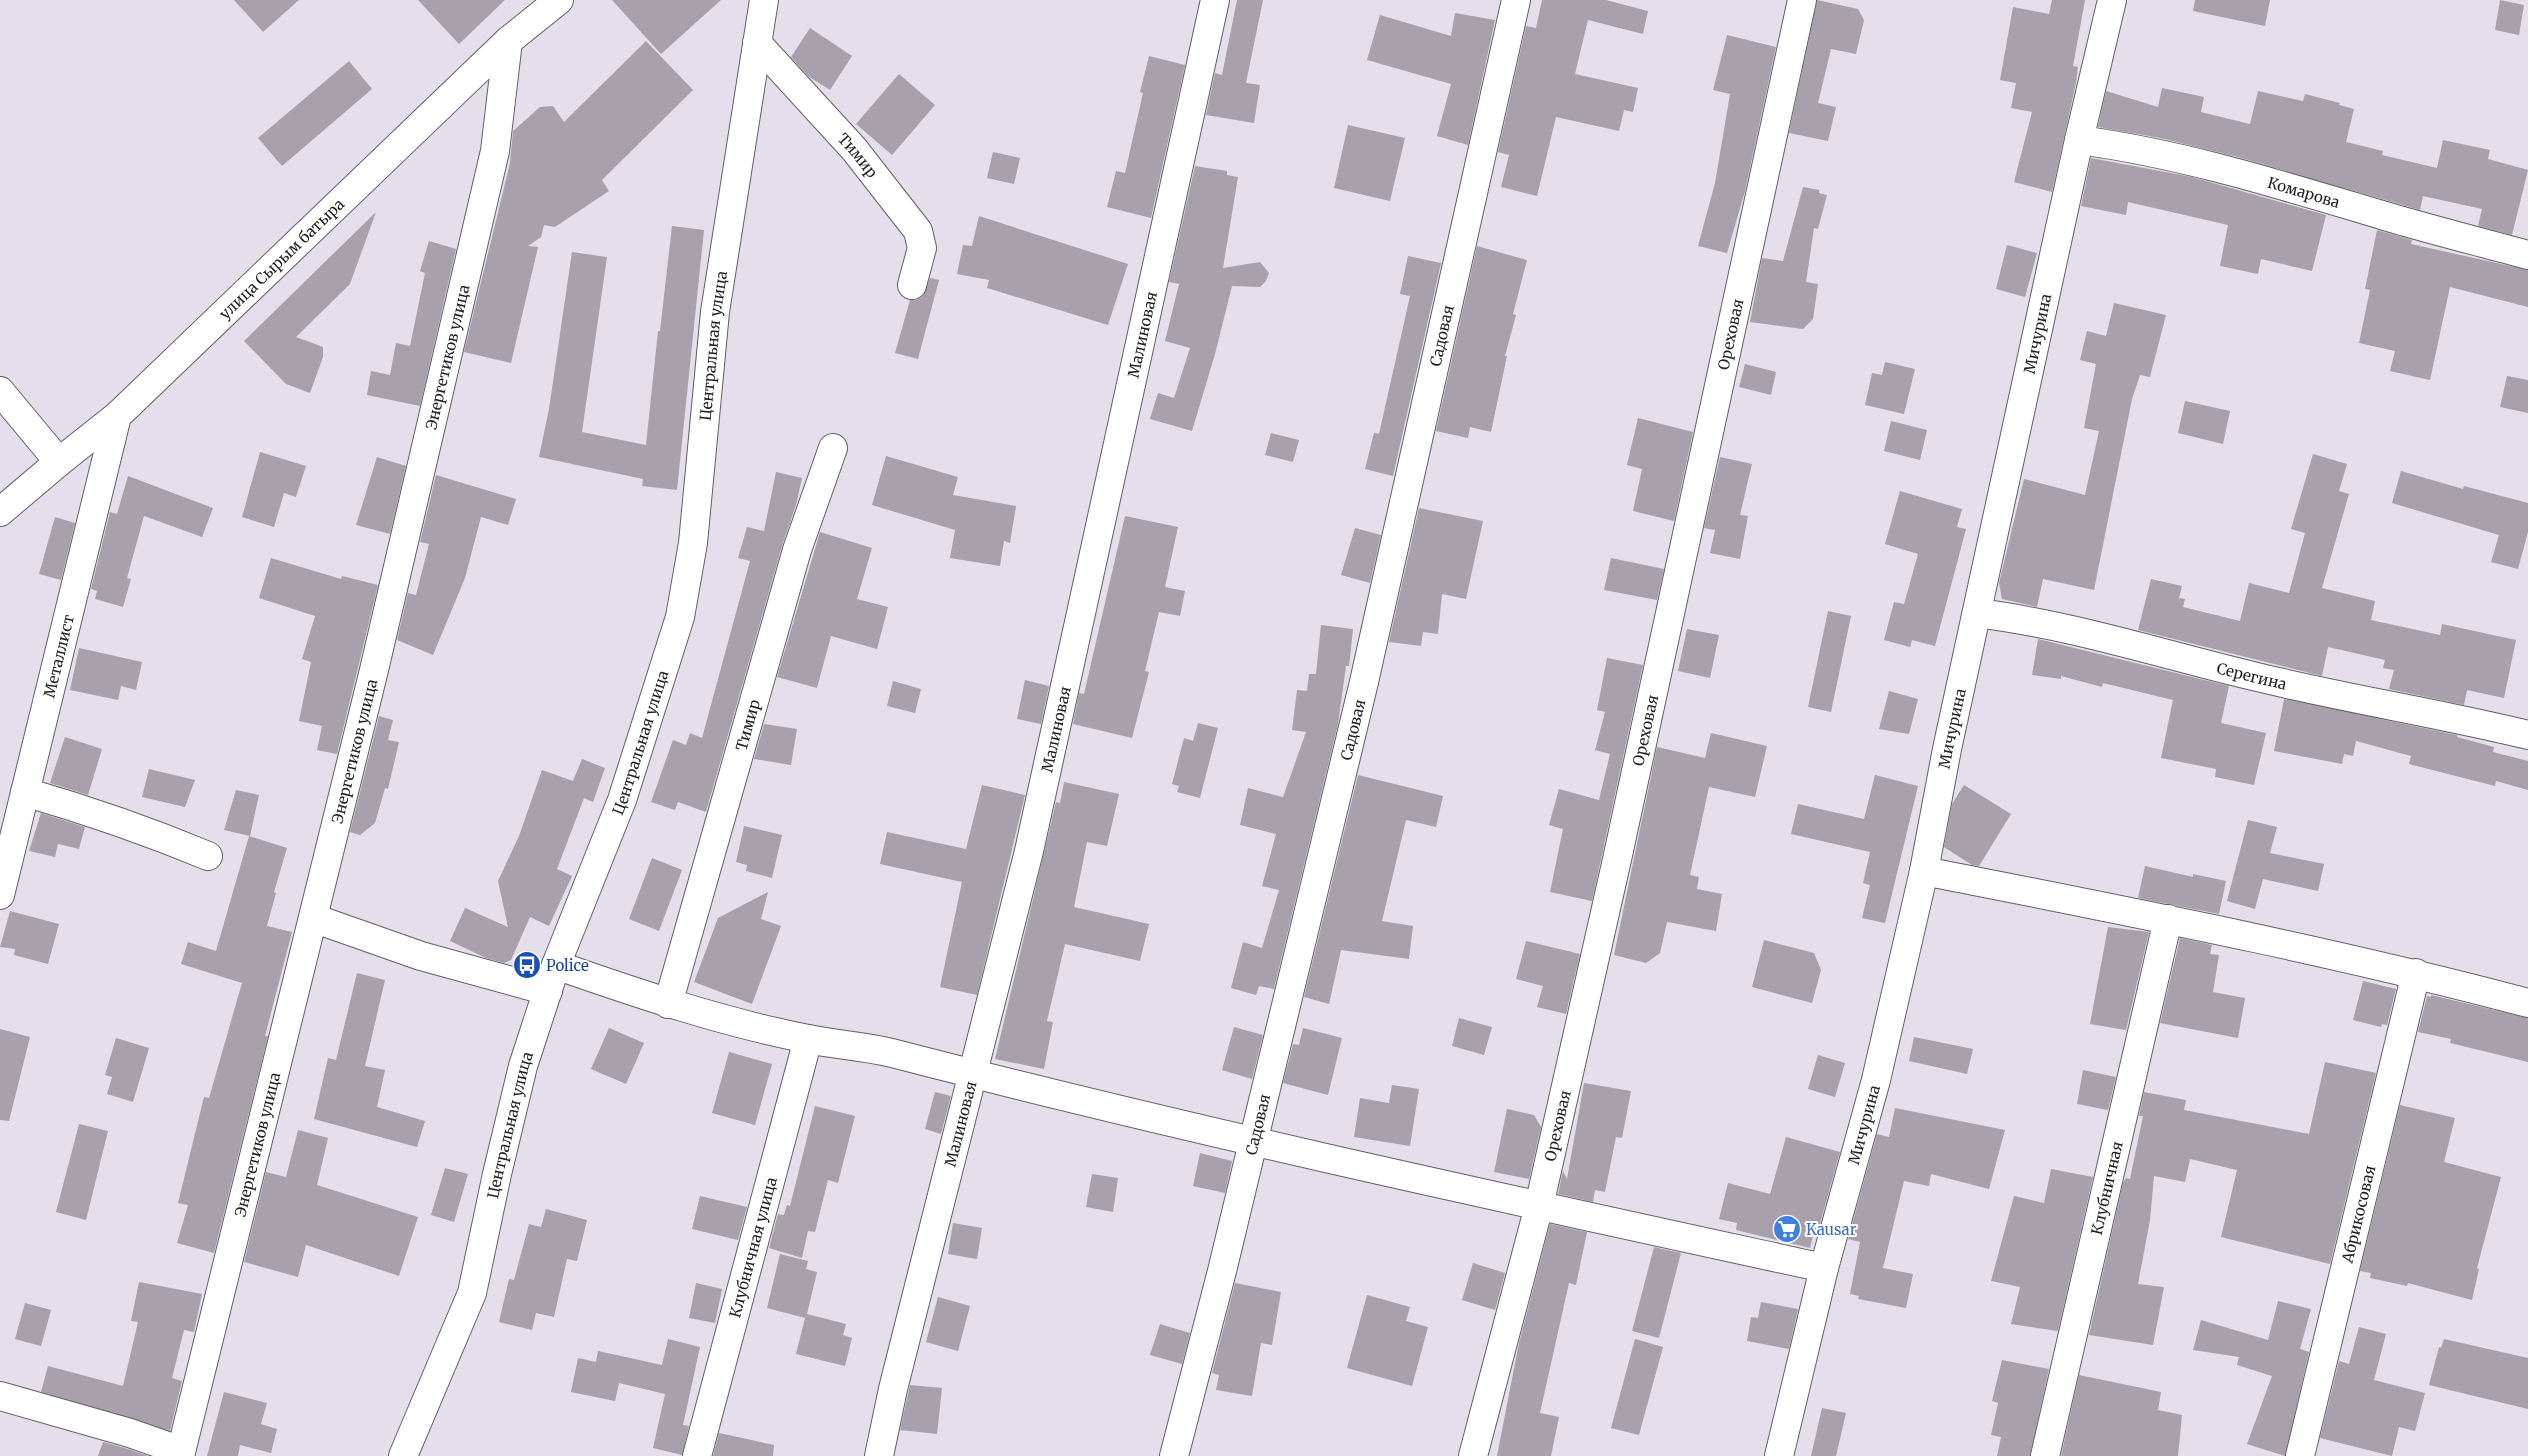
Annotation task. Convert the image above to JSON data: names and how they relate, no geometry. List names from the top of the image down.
{
  "streets": {
    "street": [
      "Тимир",
      "Комарова",
      "улица Сырым батыра",
      "Ореховая",
      "Мичурина",
      "Малиновая",
      "Садовая",
      "Центральная улица",
      "Энергетиков улица",
      "Металлист",
      "Серегина",
      "Клубничная",
      "Абрикосовая",
      "Клубничная улица"
    ]
  },
  "crossings": [
    ["Тимир", "Центральная улица"],
    ["Комарова", "Мичурина"],
    ["улица Сырым батыра", "Энергетиков улица"],
    ["улица Сырым батыра", "Металлист"],
    ["Мичурина", "Серегина"]
  ],
  "places": {
    "bus stop": ["Police"],
    "supermarket": ["Kausar"]
  }
}
